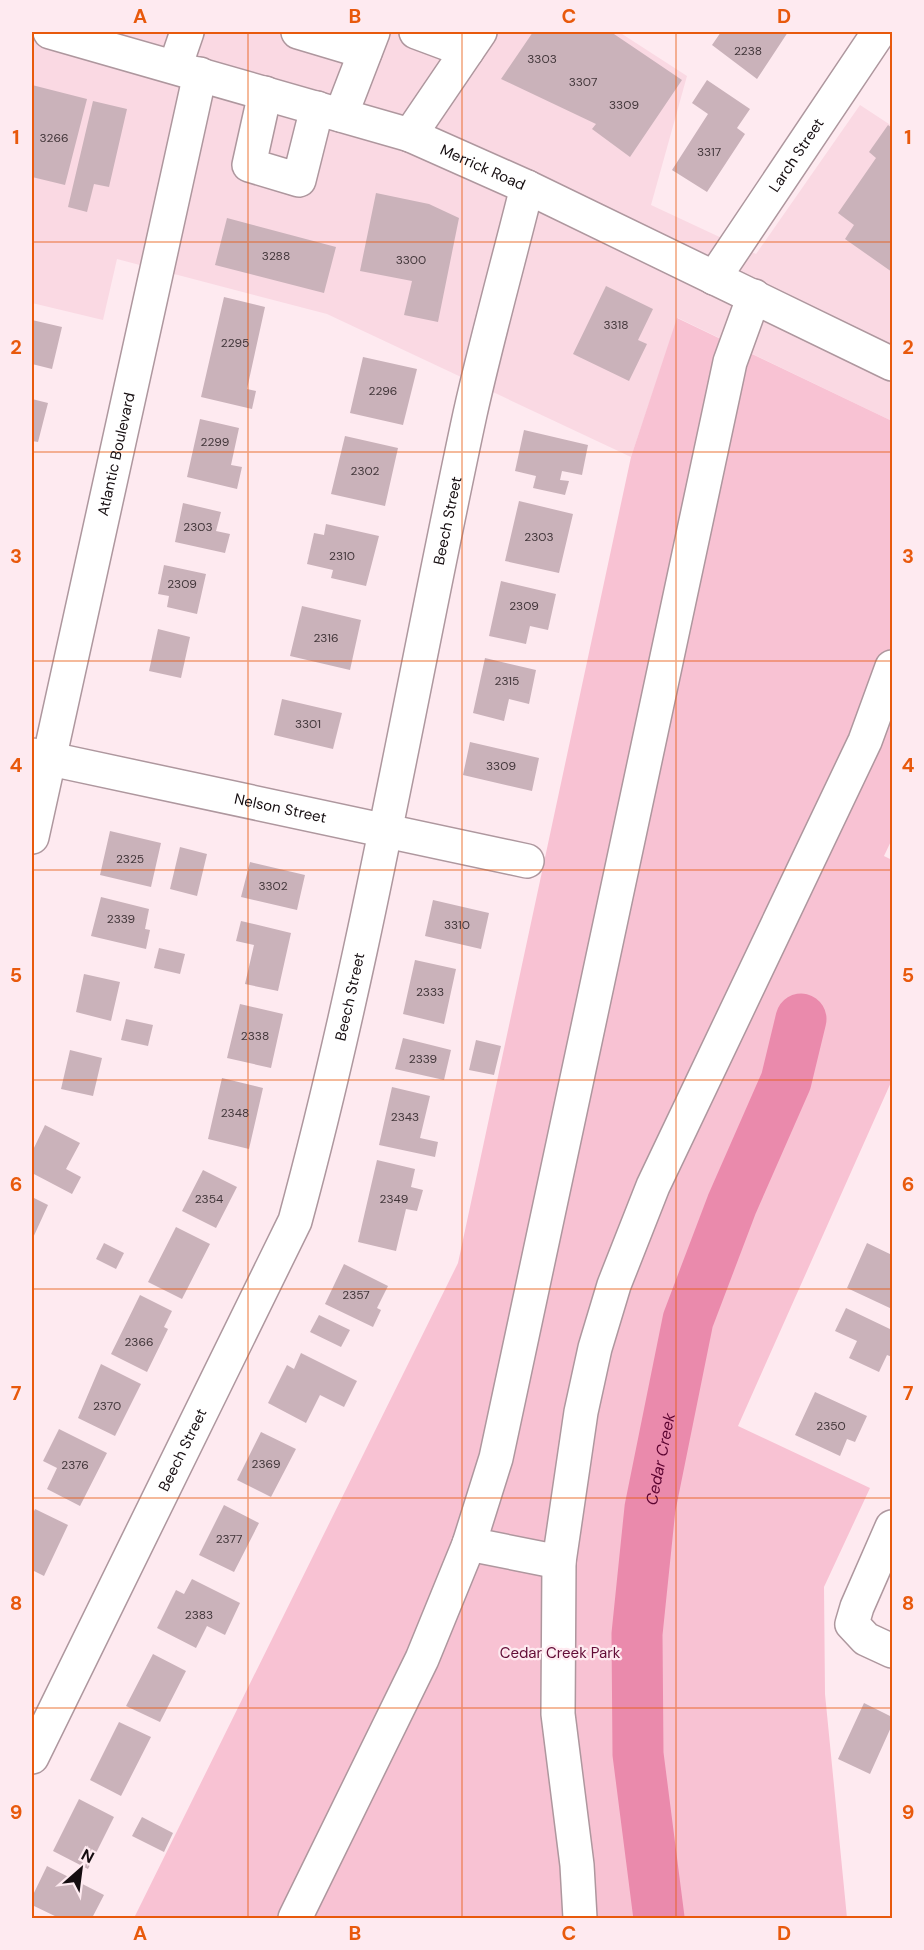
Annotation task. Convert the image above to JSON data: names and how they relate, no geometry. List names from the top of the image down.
{
  "streets": {
    "street": [
      "Larch Street",
      "Merrick Road",
      "Atlantic Boulevard",
      "Beech Street",
      "Nelson Street"
    ]
  },
  "crossings": [
    ["Larch Street", "Merrick Road"],
    ["Merrick Road", "Atlantic Boulevard"],
    ["Merrick Road", "Beech Street"],
    ["Atlantic Boulevard", "Nelson Street"],
    ["Beech Street", "Nelson Street"]
  ],
  "water": ["Cedar Creek"],
  "parks": ["Cedar Creek Park"],
  "house_numbers": [
    "2238",
    "3303",
    "3307",
    "3309",
    "3266",
    "3317",
    "3288",
    "3300",
    "3318",
    "2295",
    "2296",
    "2299",
    "2302",
    "2303",
    "2303",
    "2310",
    "2309",
    "2309",
    "2316",
    "2315",
    "3301",
    "3309",
    "2325",
    "3302",
    "2339",
    "3310",
    "2333",
    "2338",
    "2339",
    "2348",
    "2343",
    "2354",
    "2349",
    "2357",
    "2366",
    "2370",
    "2350",
    "2369",
    "2376",
    "2377",
    "2383"
  ],
  "north": "top right",
  "grid": {
    "columns": [
      "A",
      "B",
      "C",
      "D"
    ],
    "rows": [
      "1",
      "2",
      "3",
      "4",
      "5",
      "6",
      "7",
      "8",
      "9"
    ]
  }
}
